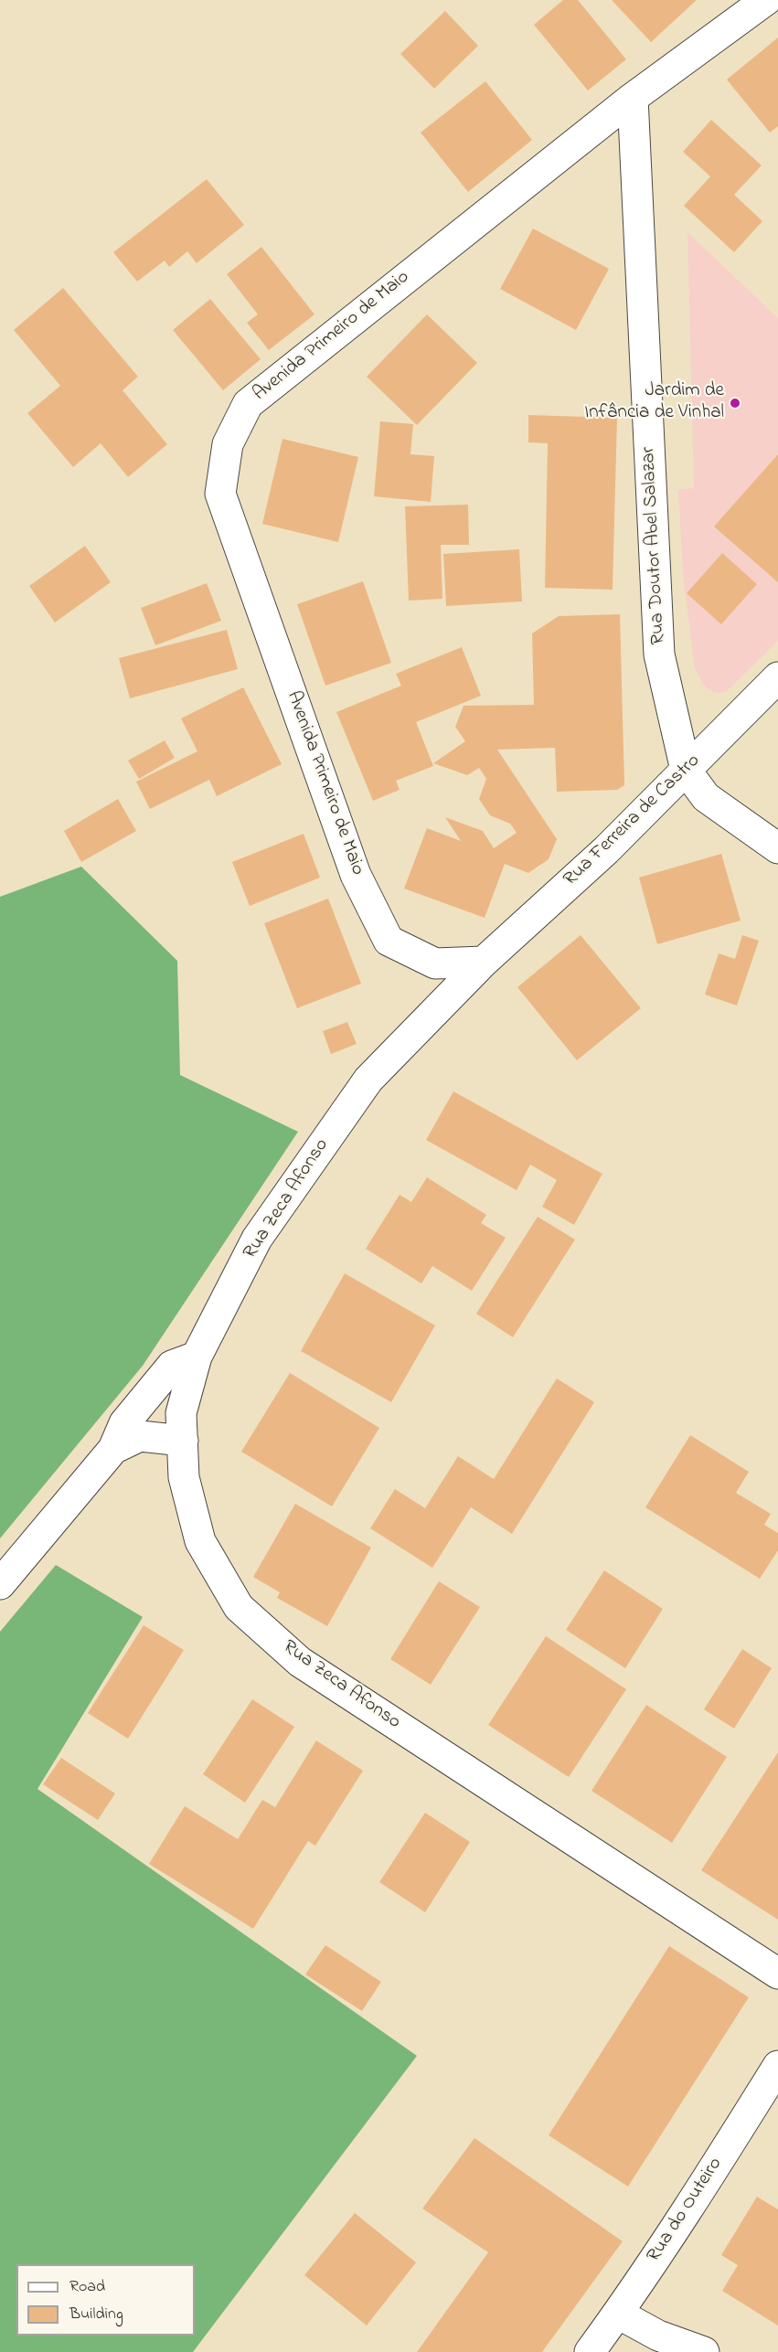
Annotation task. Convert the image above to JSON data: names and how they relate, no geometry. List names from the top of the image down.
{
  "streets": {
    "street": [
      "Avenida Primeiro de Maio",
      "Rua Doutor Abel Salazar",
      "Rua Ferreira de Castro",
      "Rua Zeca Afonso",
      "Rua do Outeiro"
    ]
  },
  "crossings": [
    ["Avenida Primeiro de Maio", "Rua Doutor Abel Salazar"],
    ["Avenida Primeiro de Maio", "Rua Ferreira de Castro"],
    ["Avenida Primeiro de Maio", "Rua Zeca Afonso"],
    ["Rua Doutor Abel Salazar", "Rua Ferreira de Castro"],
    ["Rua Ferreira de Castro", "Rua Zeca Afonso"]
  ],
  "places": ["Jardim de Infância de Vinhal"],
  "legend": ["Road", "Building"]
}
